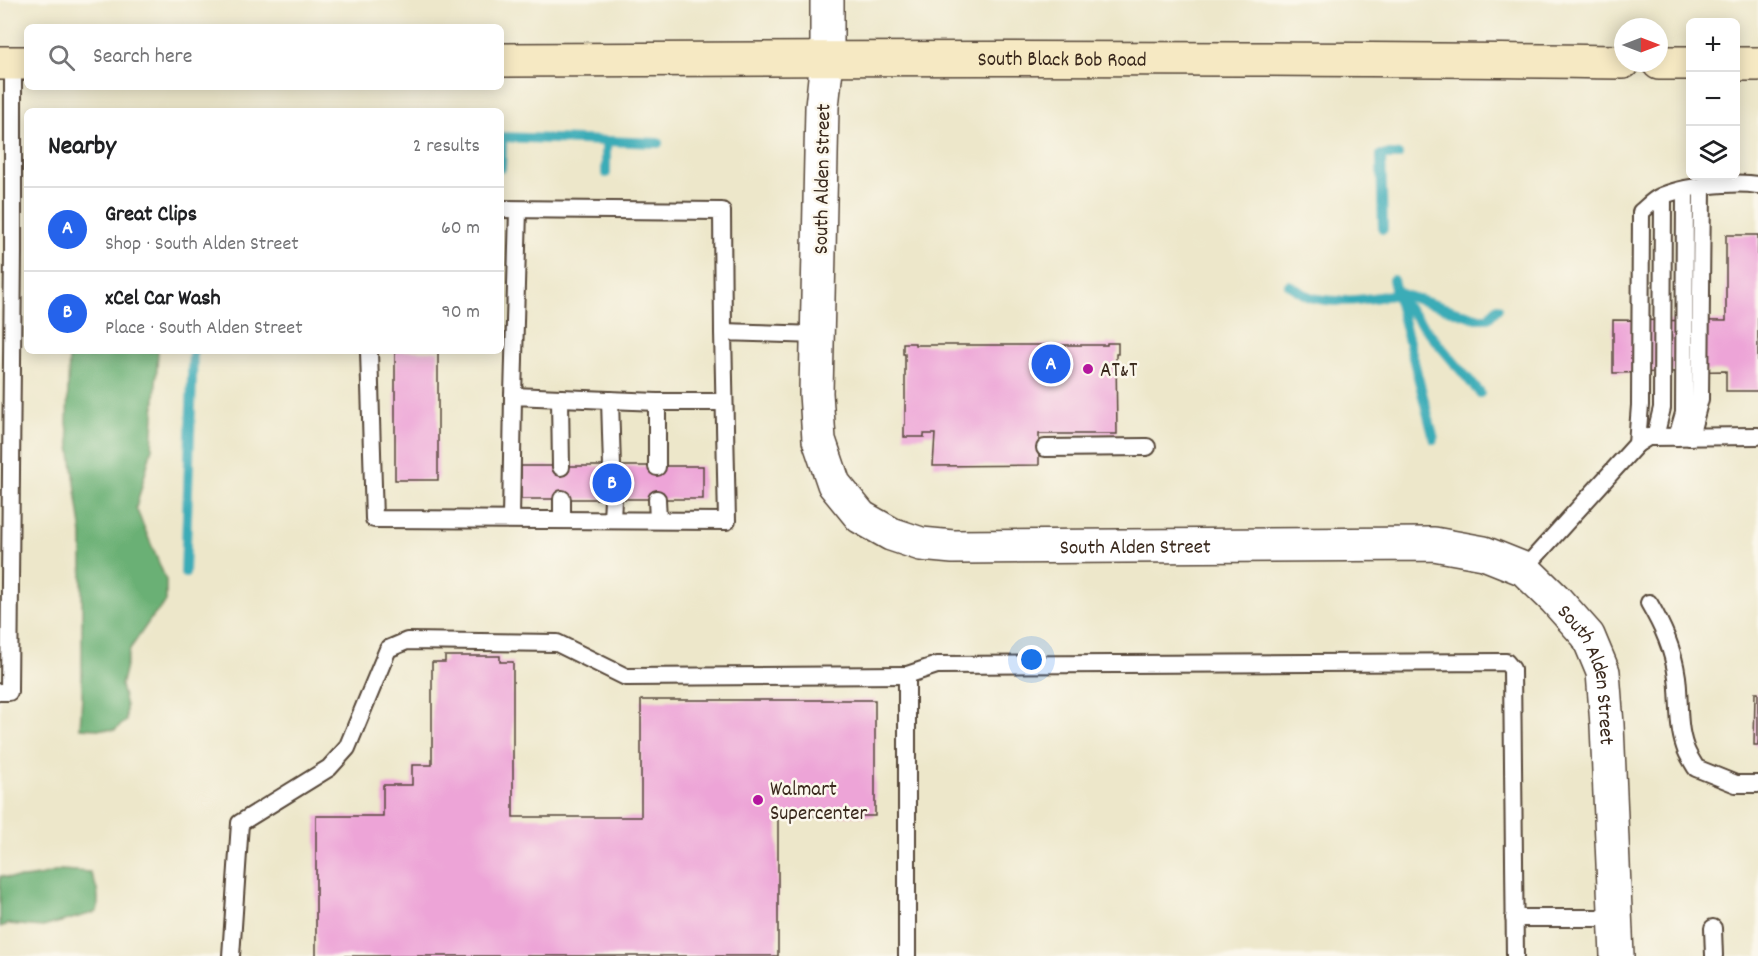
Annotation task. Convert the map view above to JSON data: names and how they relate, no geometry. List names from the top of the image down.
{
  "streets": {
    "main road": ["South Black Bob Road"],
    "street": ["South Alden Street"]
  },
  "crossings": [
    ["South Black Bob Road", "South Alden Street"]
  ],
  "places": ["AT&T", "Walmart Supercenter"],
  "north": "right",
  "page": {
    "map_buttons": ["+", "−"],
    "search": "Search here",
    "heading": ["Nearby", "2 results"],
    "list": [
      {
        "mark": "A",
        "name": "Great Clips",
        "note": "Shop · South Alden Street",
        "value": "60 m"
      },
      {
        "mark": "B",
        "name": "xCel Car Wash",
        "note": "Place · South Alden Street",
        "value": "90 m"
      }
    ],
    "pins": ["A", "B"]
  }
}
